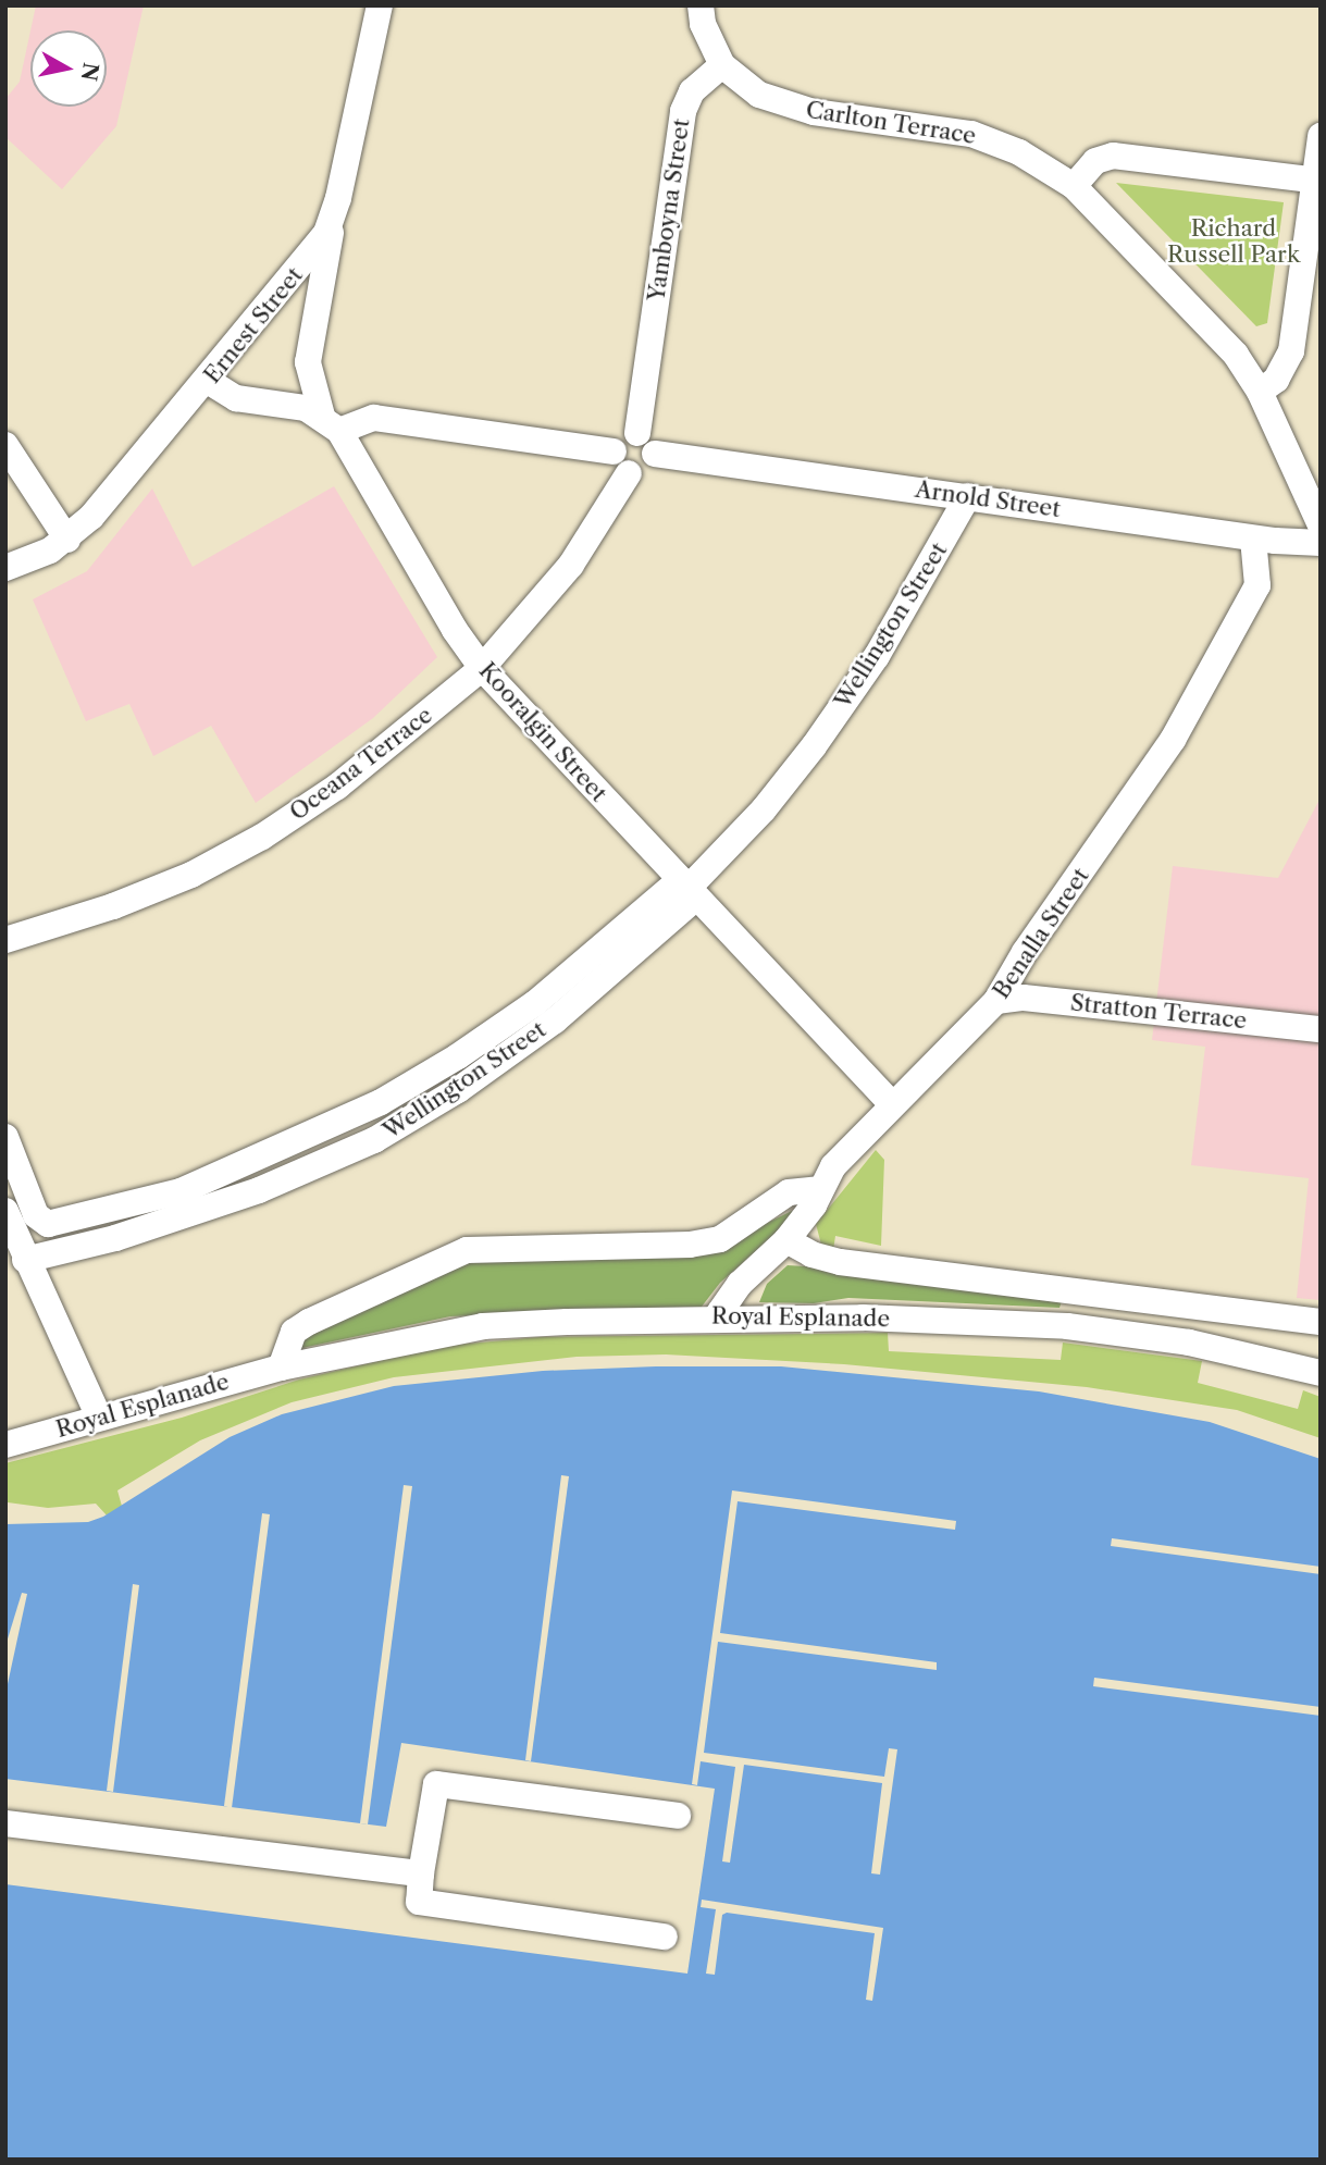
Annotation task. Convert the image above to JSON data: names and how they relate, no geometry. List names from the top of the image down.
{
  "streets": {
    "street": [
      "Carlton Terrace",
      "Yamboyna Street",
      "Ernest Street",
      "Arnold Street",
      "Wellington Street",
      "Kooralgin Street",
      "Oceana Terrace",
      "Benalla Street",
      "Stratton Terrace",
      "Royal Esplanade"
    ]
  },
  "crossings": [
    ["Carlton Terrace", "Yamboyna Street"],
    ["Yamboyna Street", "Arnold Street"],
    ["Yamboyna Street", "Oceana Terrace"],
    ["Ernest Street", "Kooralgin Street"],
    ["Arnold Street", "Wellington Street"],
    ["Arnold Street", "Oceana Terrace"],
    ["Arnold Street", "Benalla Street"],
    ["Wellington Street", "Kooralgin Street"],
    ["Kooralgin Street", "Oceana Terrace"],
    ["Kooralgin Street", "Benalla Street"],
    ["Benalla Street", "Stratton Terrace"],
    ["Benalla Street", "Royal Esplanade"]
  ],
  "parks": ["Richard Russell Park"],
  "north": "right"
}
